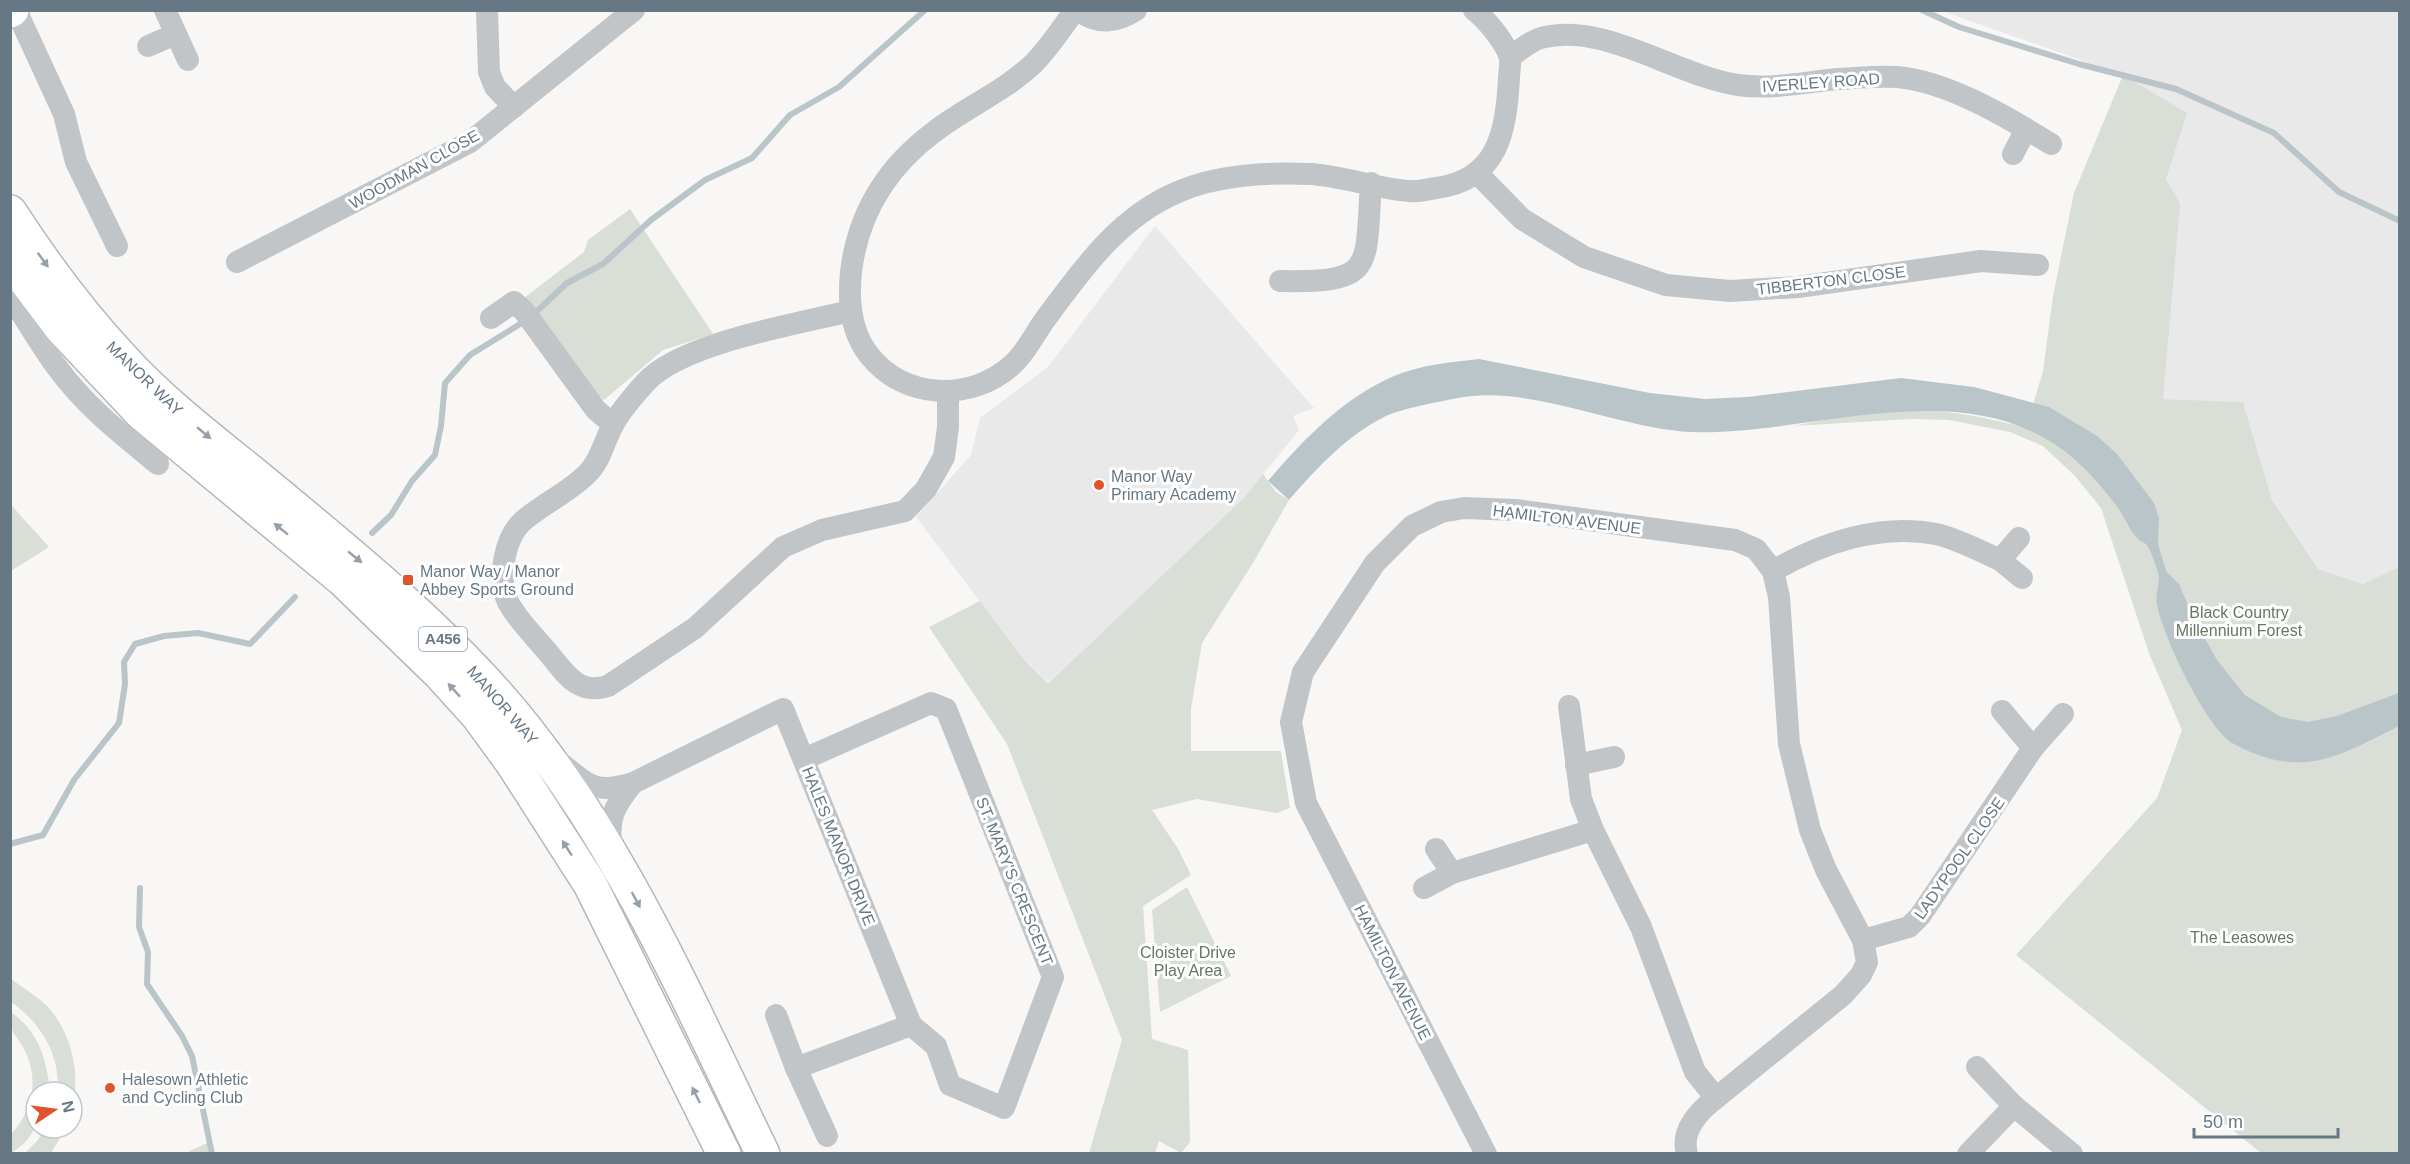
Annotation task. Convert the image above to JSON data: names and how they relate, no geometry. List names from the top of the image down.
{
  "streets": {
    "highway": ["MANOR WAY", "A456"],
    "street": [
      "IVERLEY ROAD",
      "WOODMAN CLOSE",
      "TIBBERTON CLOSE",
      "HAMILTON AVENUE",
      "HALES MANOR DRIVE",
      "LADYPOOL CLOSE",
      "ST. MARY'S CRESCENT"
    ]
  },
  "crossings": [
    ["MANOR WAY", "HALES MANOR DRIVE"],
    ["HAMILTON AVENUE", "LADYPOOL CLOSE"],
    ["HALES MANOR DRIVE", "ST. MARY'S CRESCENT"]
  ],
  "parks": ["Black Country Millennium Forest", "The Leasowes", "Cloister Drive Play Area"],
  "places": {
    "other": ["Manor Way Primary Academy", "Halesown Athletic and Cycling Club"],
    "transit": ["Manor Way / Manor Abbey Sports Ground"]
  },
  "scale_bar": "50 m",
  "north": "right"
}
